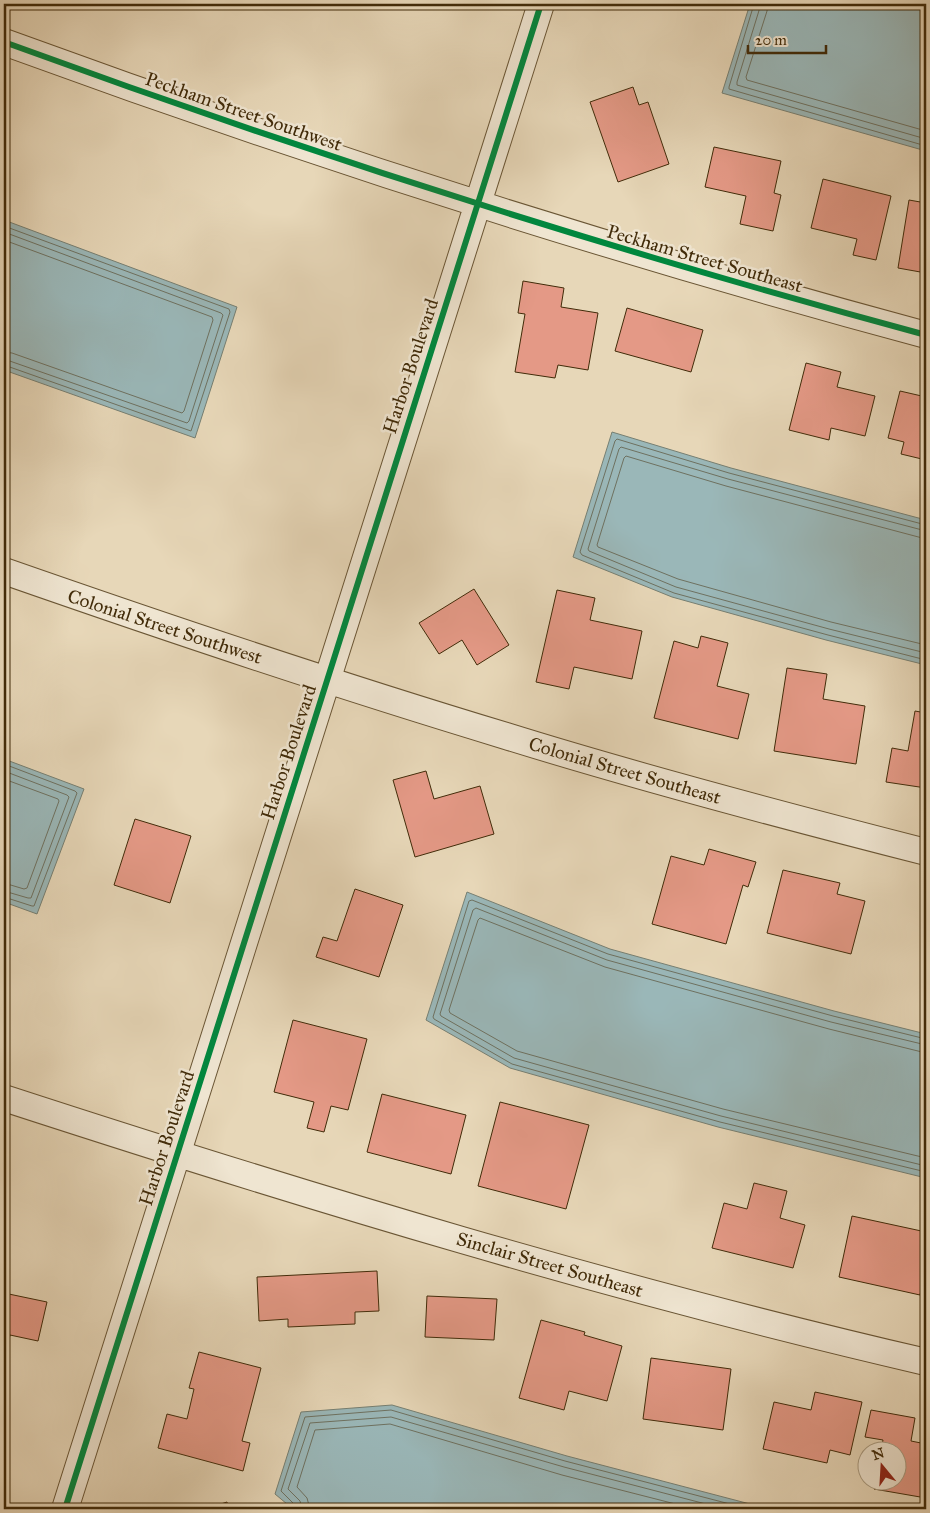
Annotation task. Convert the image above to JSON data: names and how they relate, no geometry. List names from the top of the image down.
{
  "streets": {
    "street": [
      "Peckham Street Southwest",
      "Peckham Street Southeast",
      "Harbor Boulevard",
      "Colonial Street Southwest",
      "Colonial Street Southeast",
      "Sinclair Street Southeast"
    ]
  },
  "crossings": [
    ["Peckham Street Southwest", "Peckham Street Southeast"],
    ["Peckham Street Southwest", "Harbor Boulevard"],
    ["Peckham Street Southeast", "Harbor Boulevard"],
    ["Harbor Boulevard", "Colonial Street Southwest"],
    ["Harbor Boulevard", "Colonial Street Southeast"],
    ["Harbor Boulevard", "Sinclair Street Southeast"],
    ["Colonial Street Southwest", "Colonial Street Southeast"]
  ],
  "scale_bar": "20 m",
  "north": "top"
}
